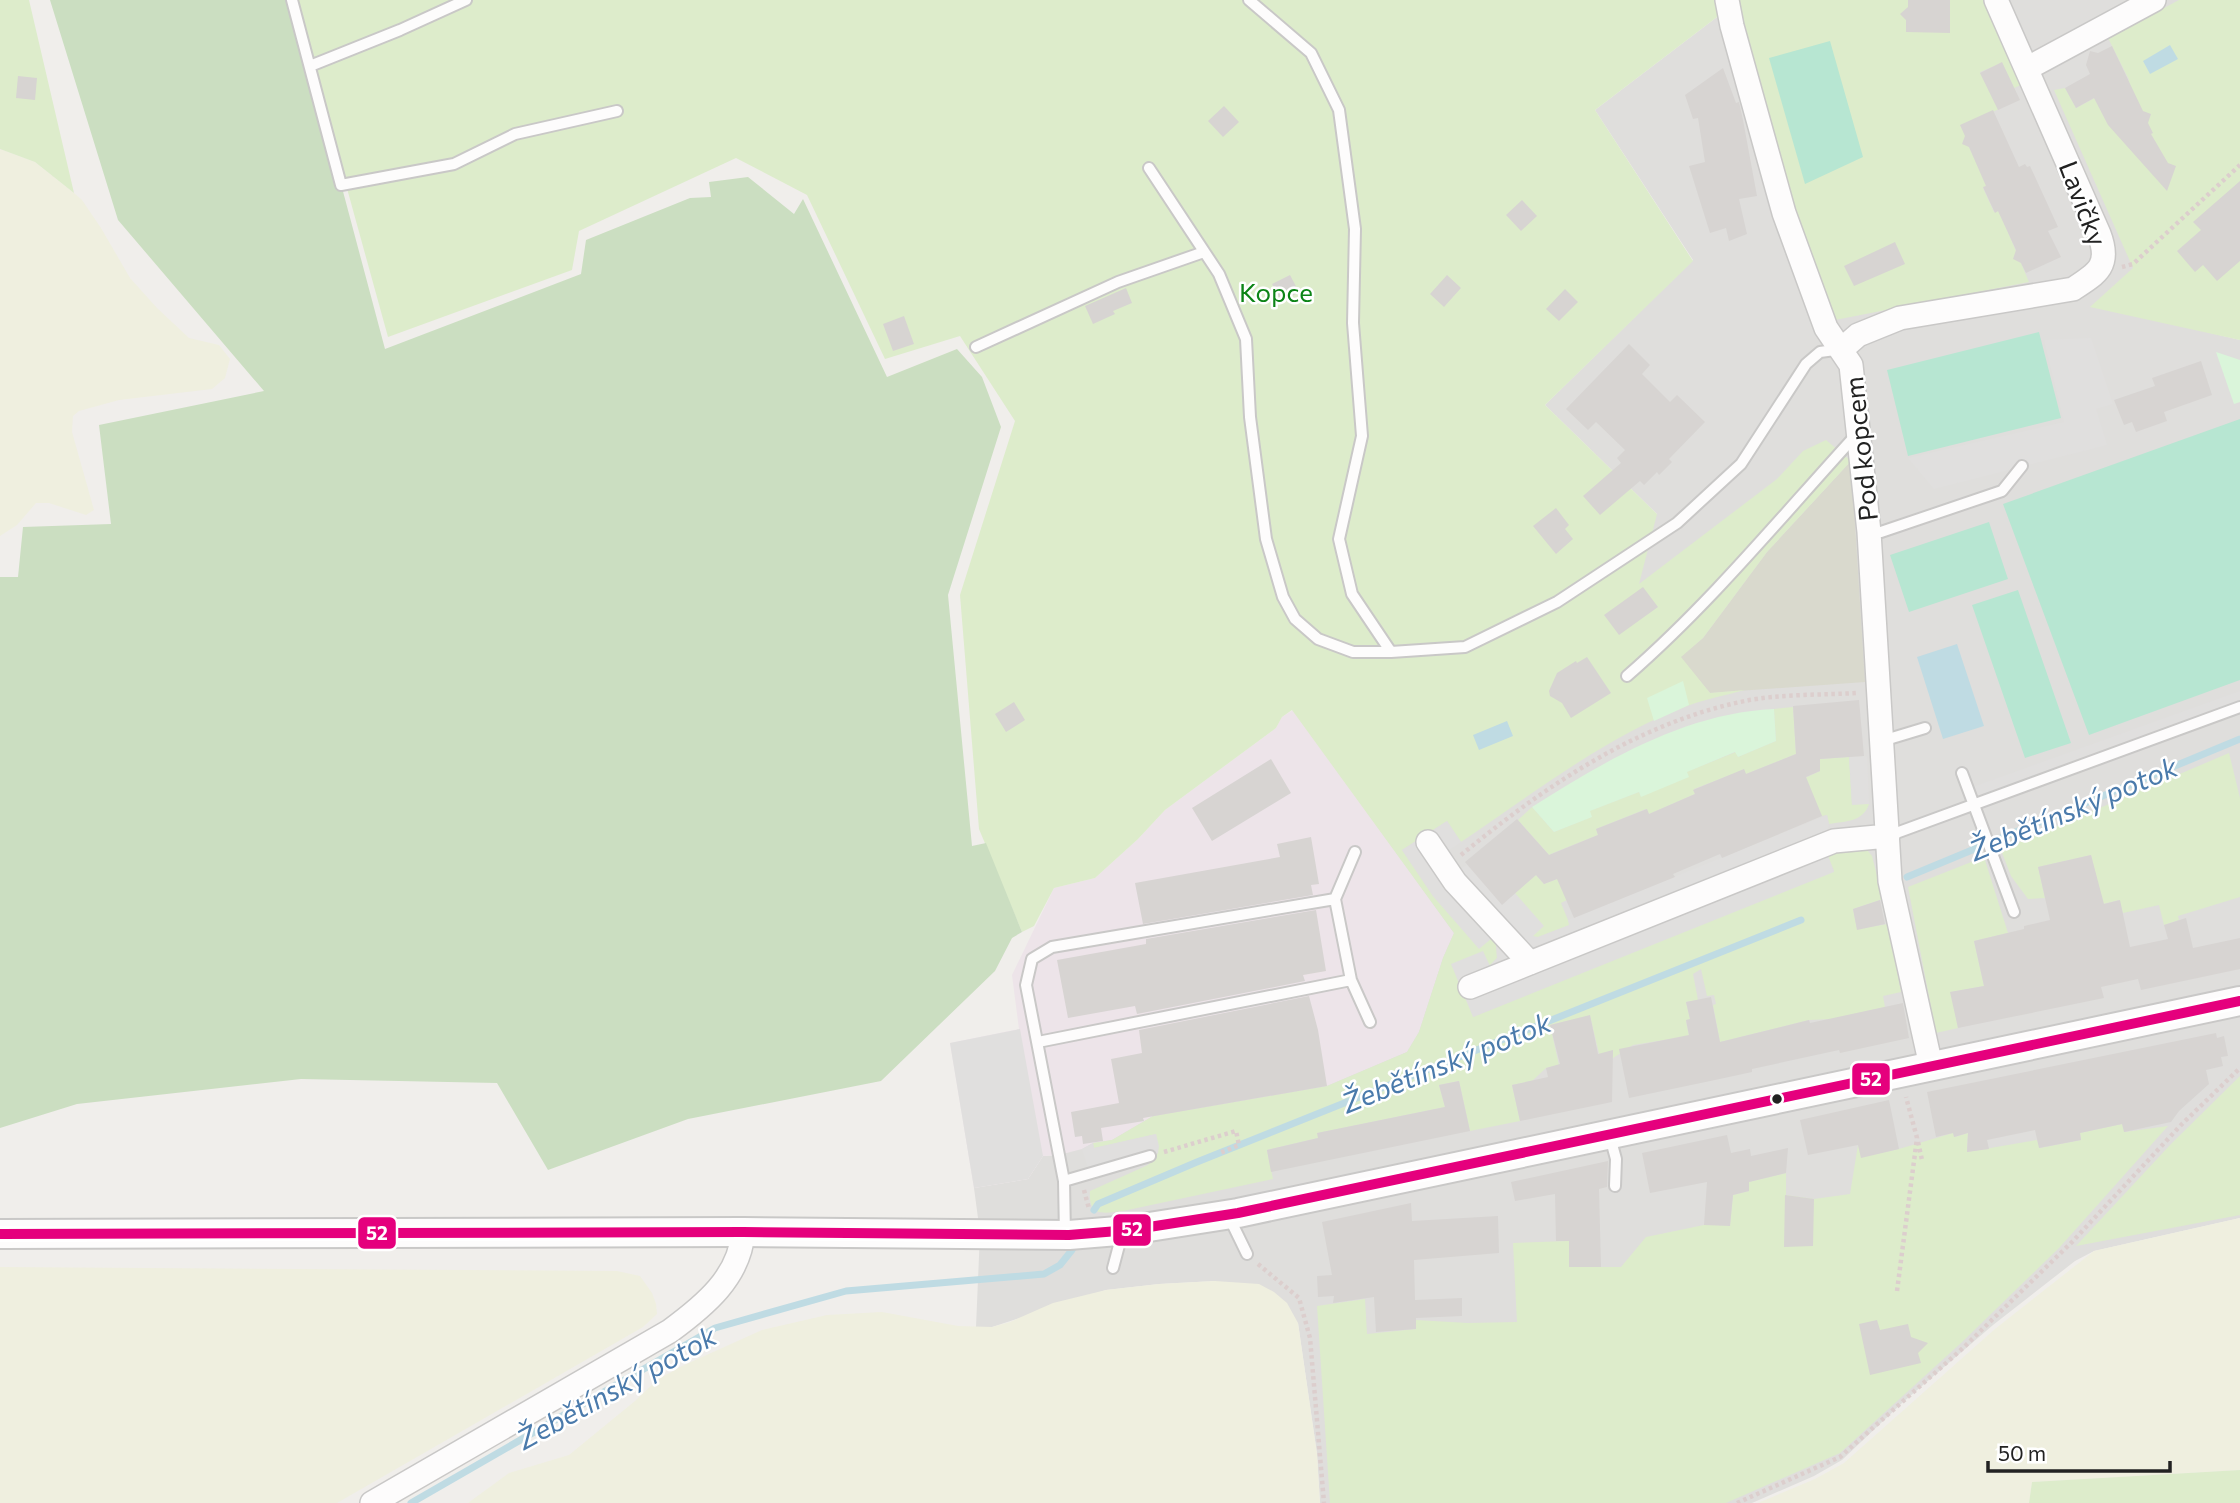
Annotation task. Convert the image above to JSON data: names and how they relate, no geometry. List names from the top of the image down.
{
  "streets": {
    "street": ["Lavičky", "Pod kopcem"]
  },
  "crossings": [
    ["Lavičky", "Pod kopcem"]
  ],
  "water": ["Žebětínský potok"],
  "parks": ["Kopce"],
  "lines": ["transit line 52"],
  "scale_bar": "50 m"
}
